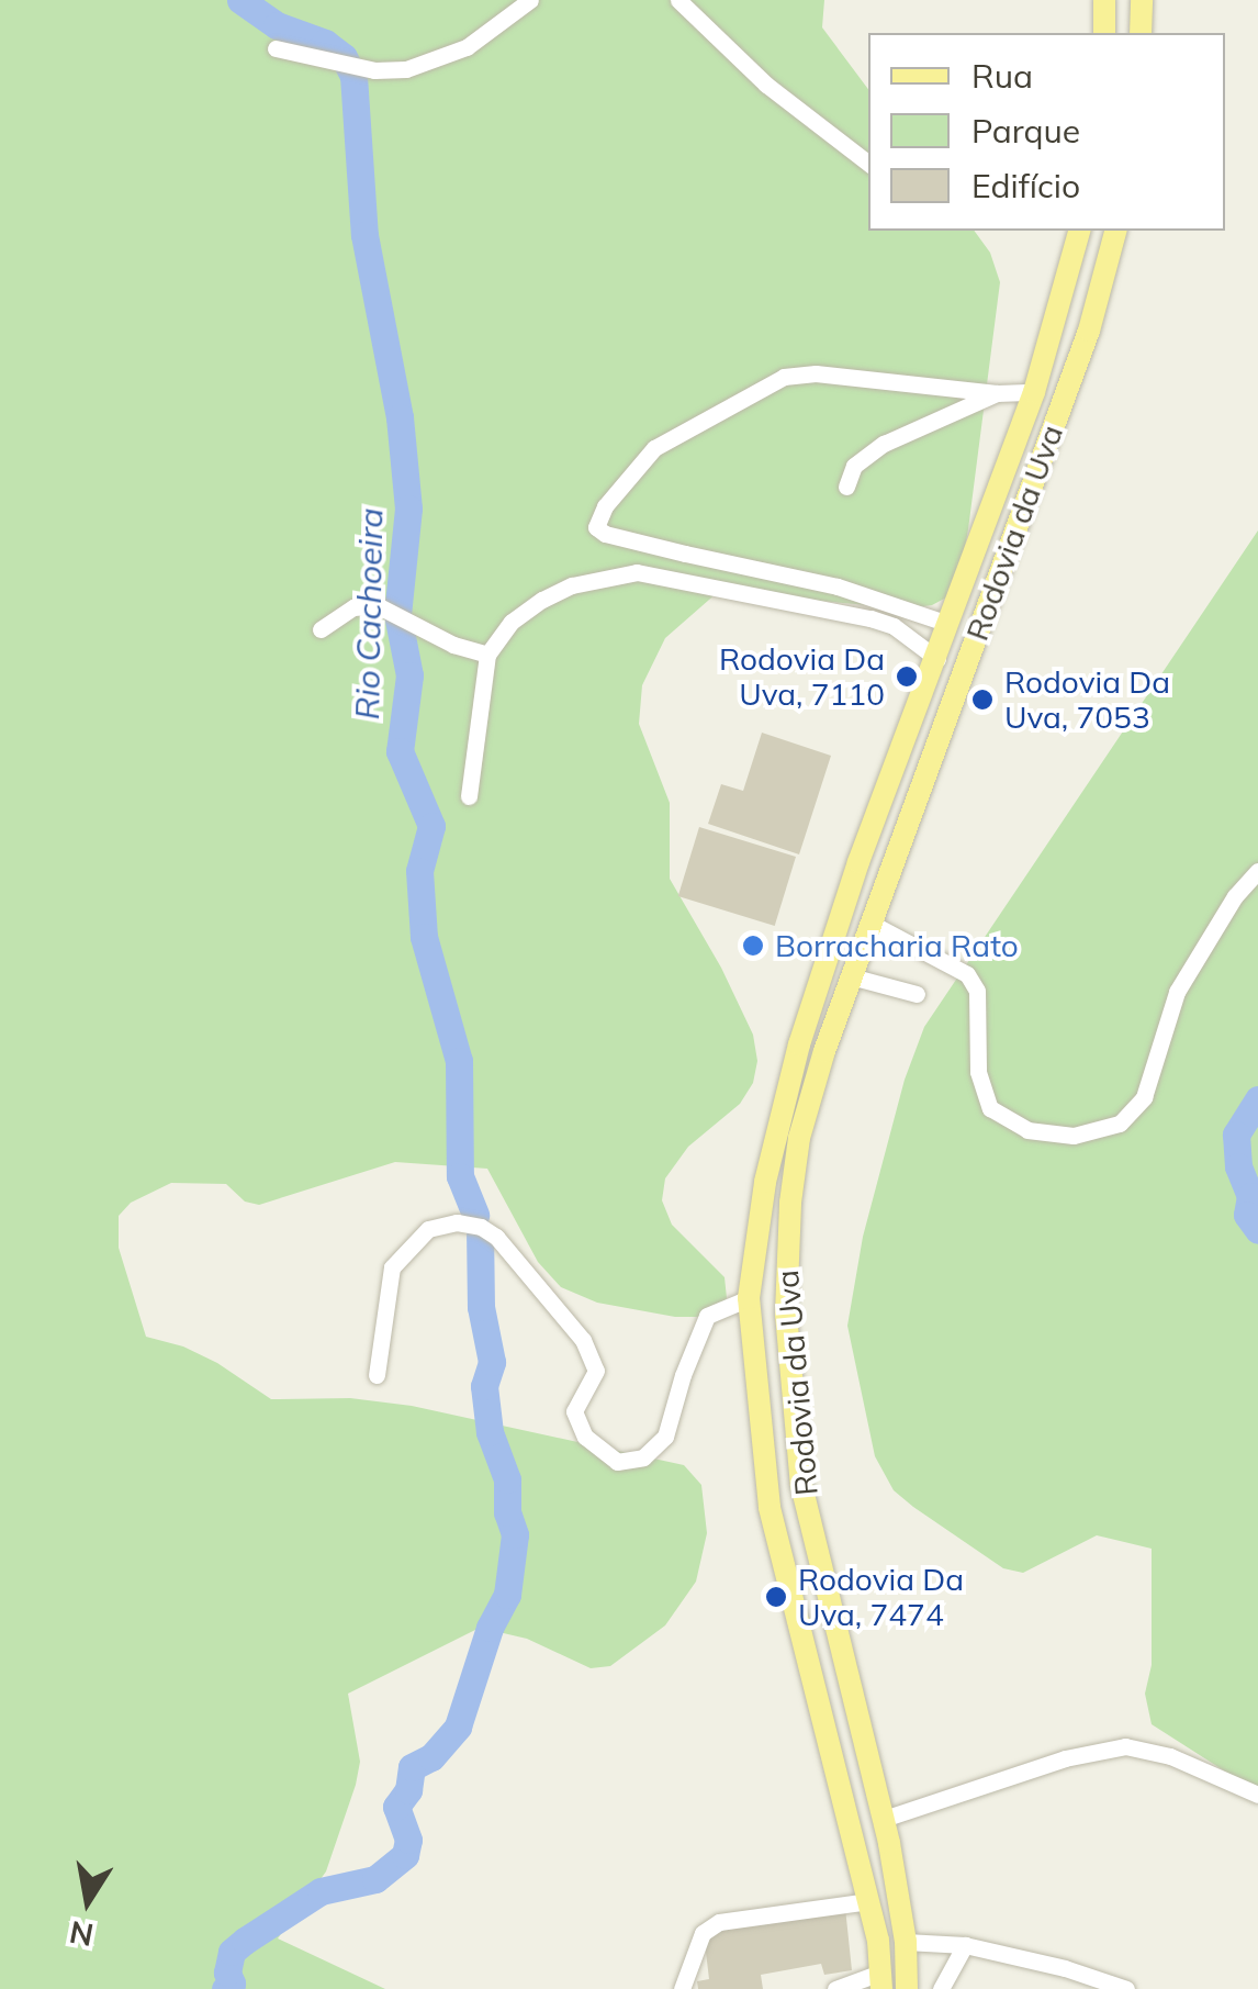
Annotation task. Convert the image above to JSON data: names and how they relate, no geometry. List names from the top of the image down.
{
  "streets": {
    "main road": ["Rodovia da Uva"]
  },
  "water": ["Rio Cachoeira"],
  "places": [
    "Rodovia Da Uva, 7110",
    "Rodovia Da Uva, 7053",
    "Borracharia Rato",
    "Rodovia Da Uva, 7474"
  ],
  "legend": ["Rua", "Parque", "Edifício"],
  "north": "bottom"
}
